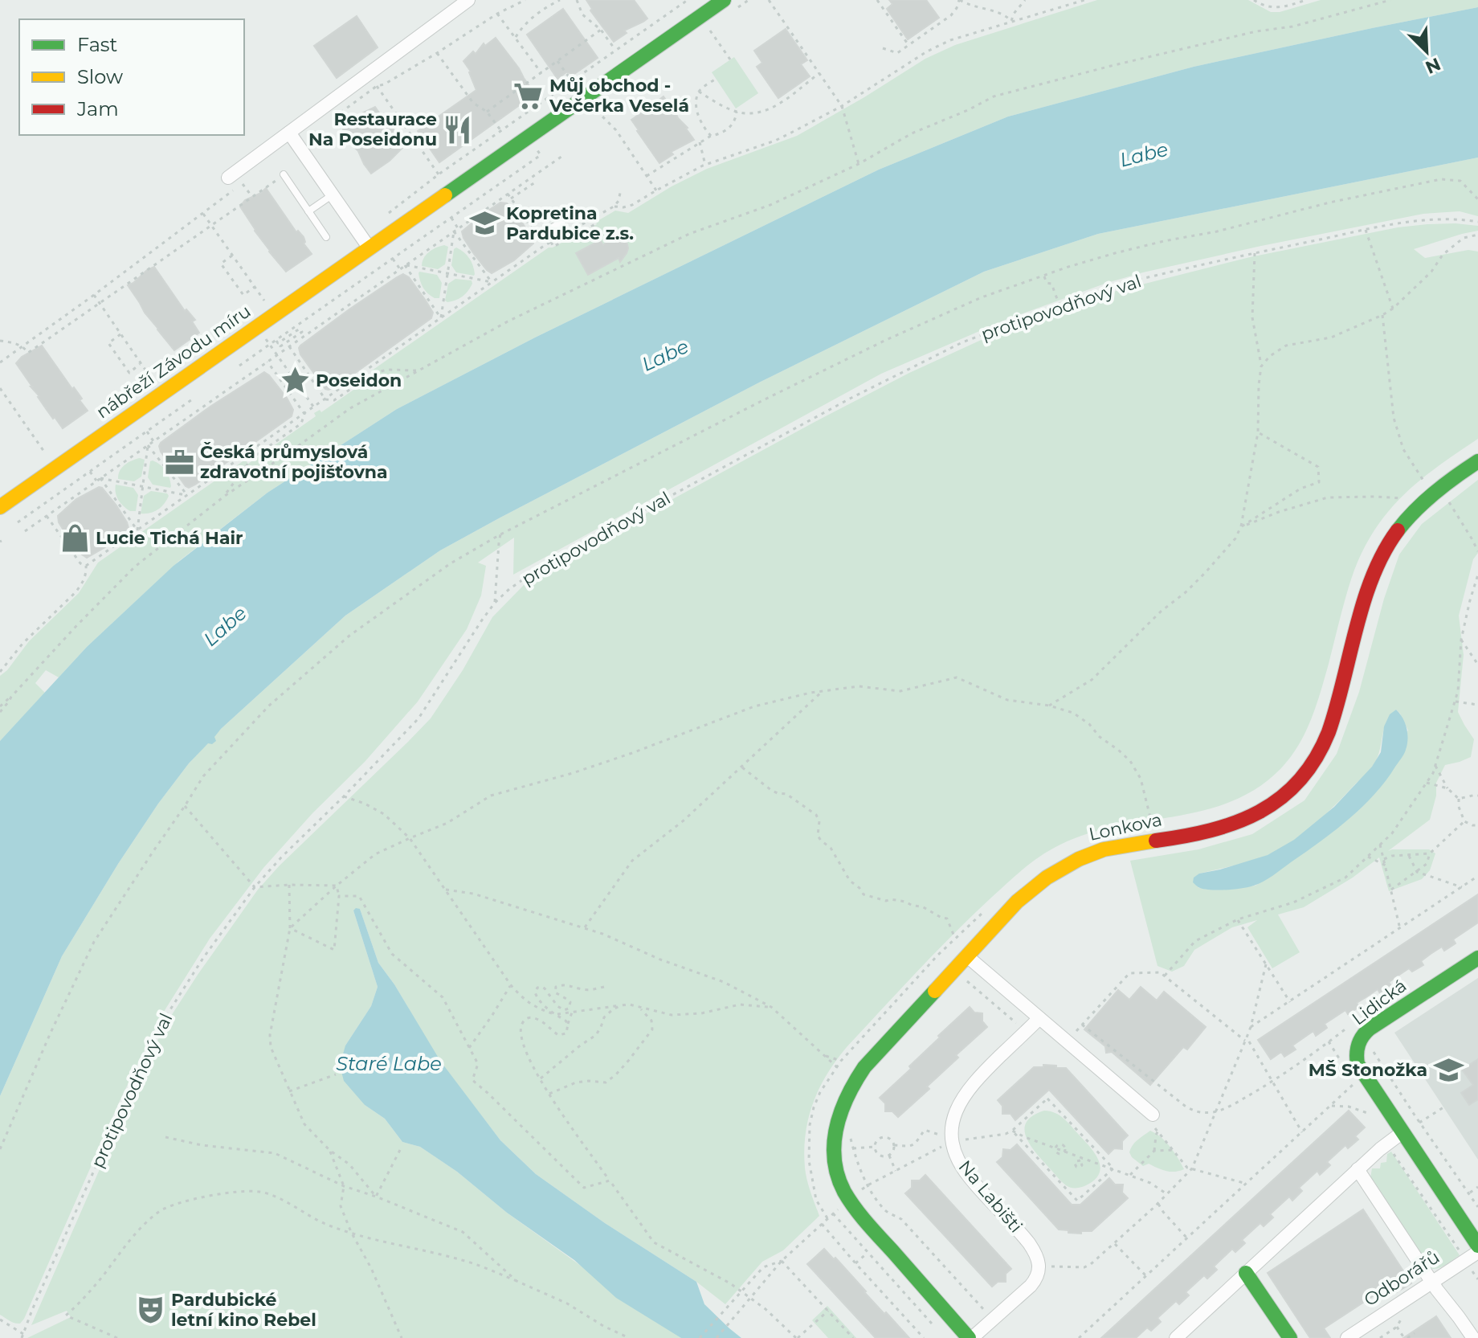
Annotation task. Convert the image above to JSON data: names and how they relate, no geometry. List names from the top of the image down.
{
  "streets": {
    "street": [
      "nábřeží Závodu míru",
      "Lonkova",
      "Lidická",
      "Na Labišti",
      "Odborářů"
    ],
    "path": ["protipovodňový val"]
  },
  "water": ["Labe", "Staré Labe"],
  "places": {
    "supermarket": ["Můj obchod - Večerka Veselá"],
    "restaurant": ["Restaurace Na Poseidonu"],
    "school or university": ["Kopretina Pardubice z.s.", "MŠ Stonožka"],
    "place": ["Poseidon"],
    "office": ["Česká průmyslová zdravotní pojišťovna"],
    "shop": ["Lucie Tichá Hair"],
    "theatre": ["Pardubické letní kino Rebel"]
  },
  "legend": ["Fast", "Slow", "Jam"],
  "north": "bottom right"
}
